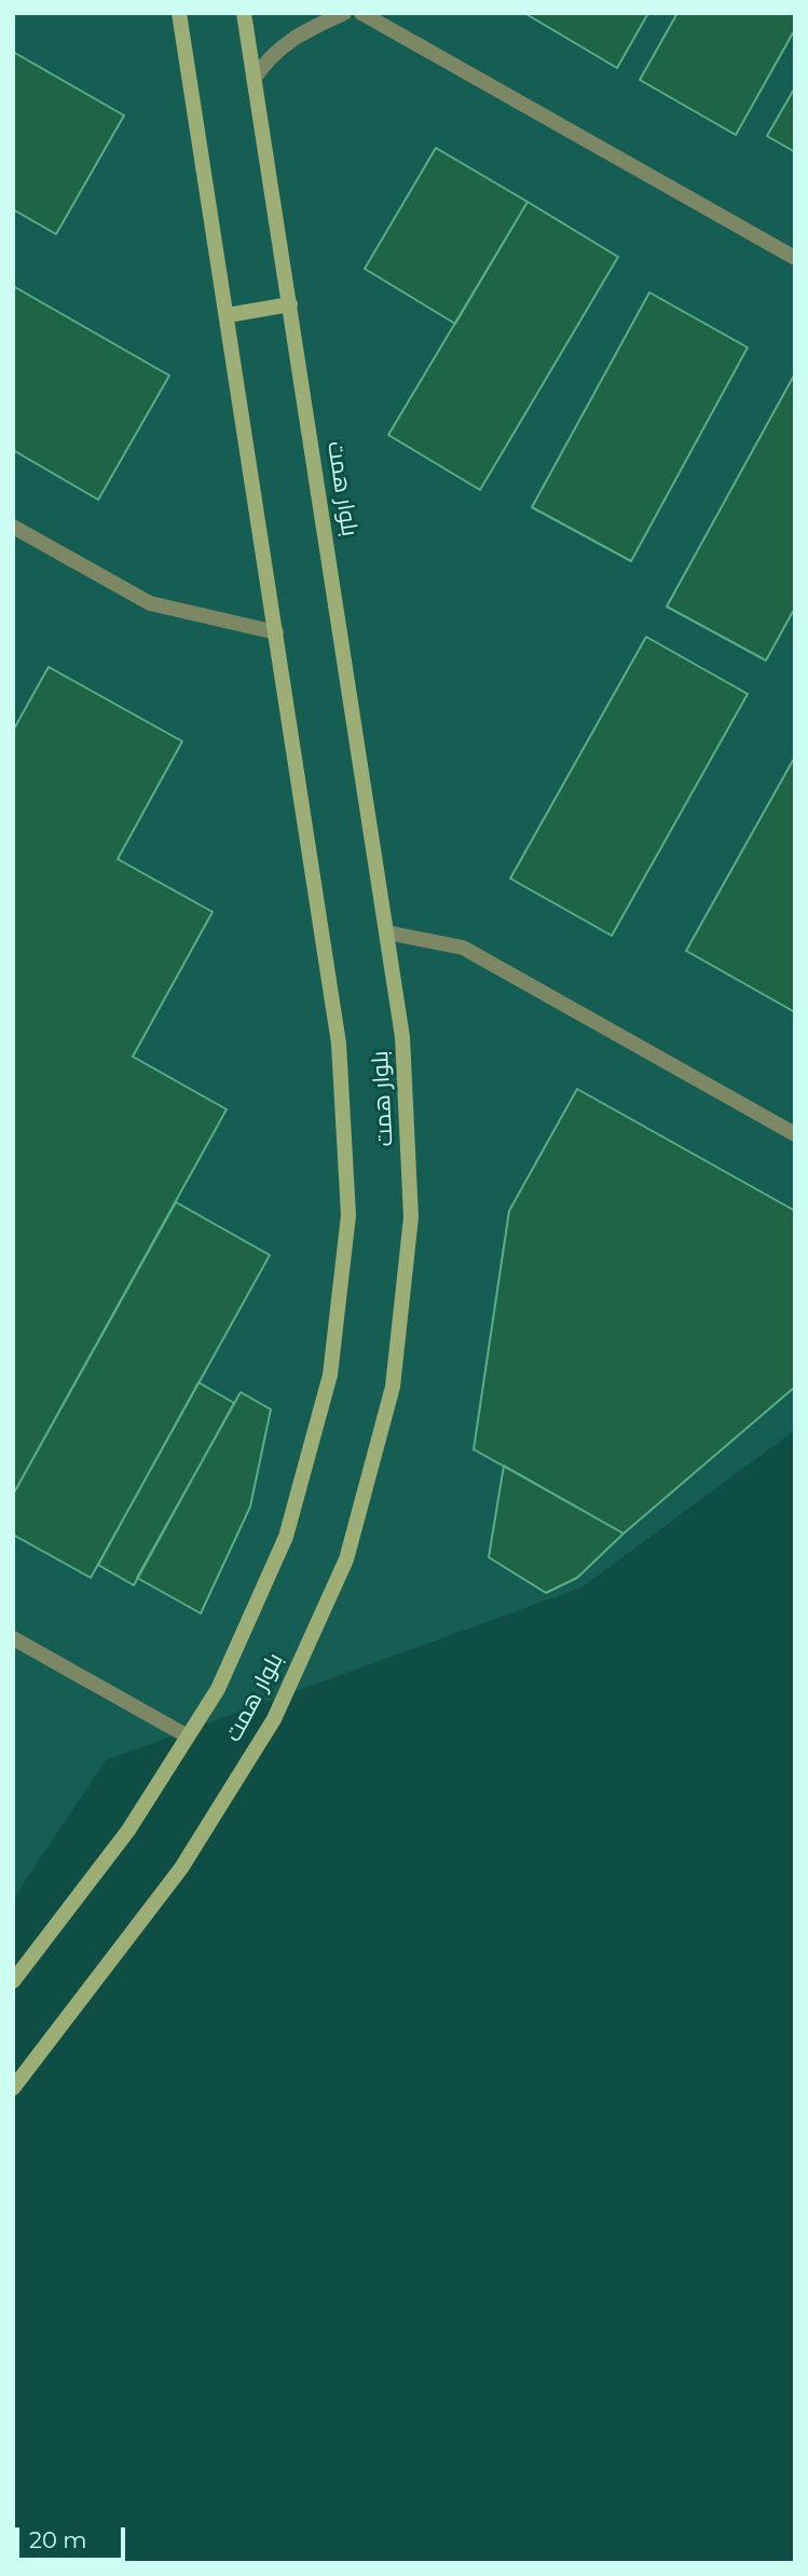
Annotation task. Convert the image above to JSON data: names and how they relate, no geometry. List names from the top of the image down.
{
  "streets": {
    "street": ["بلوار همت"]
  },
  "scale_bar": "20 m"
}
